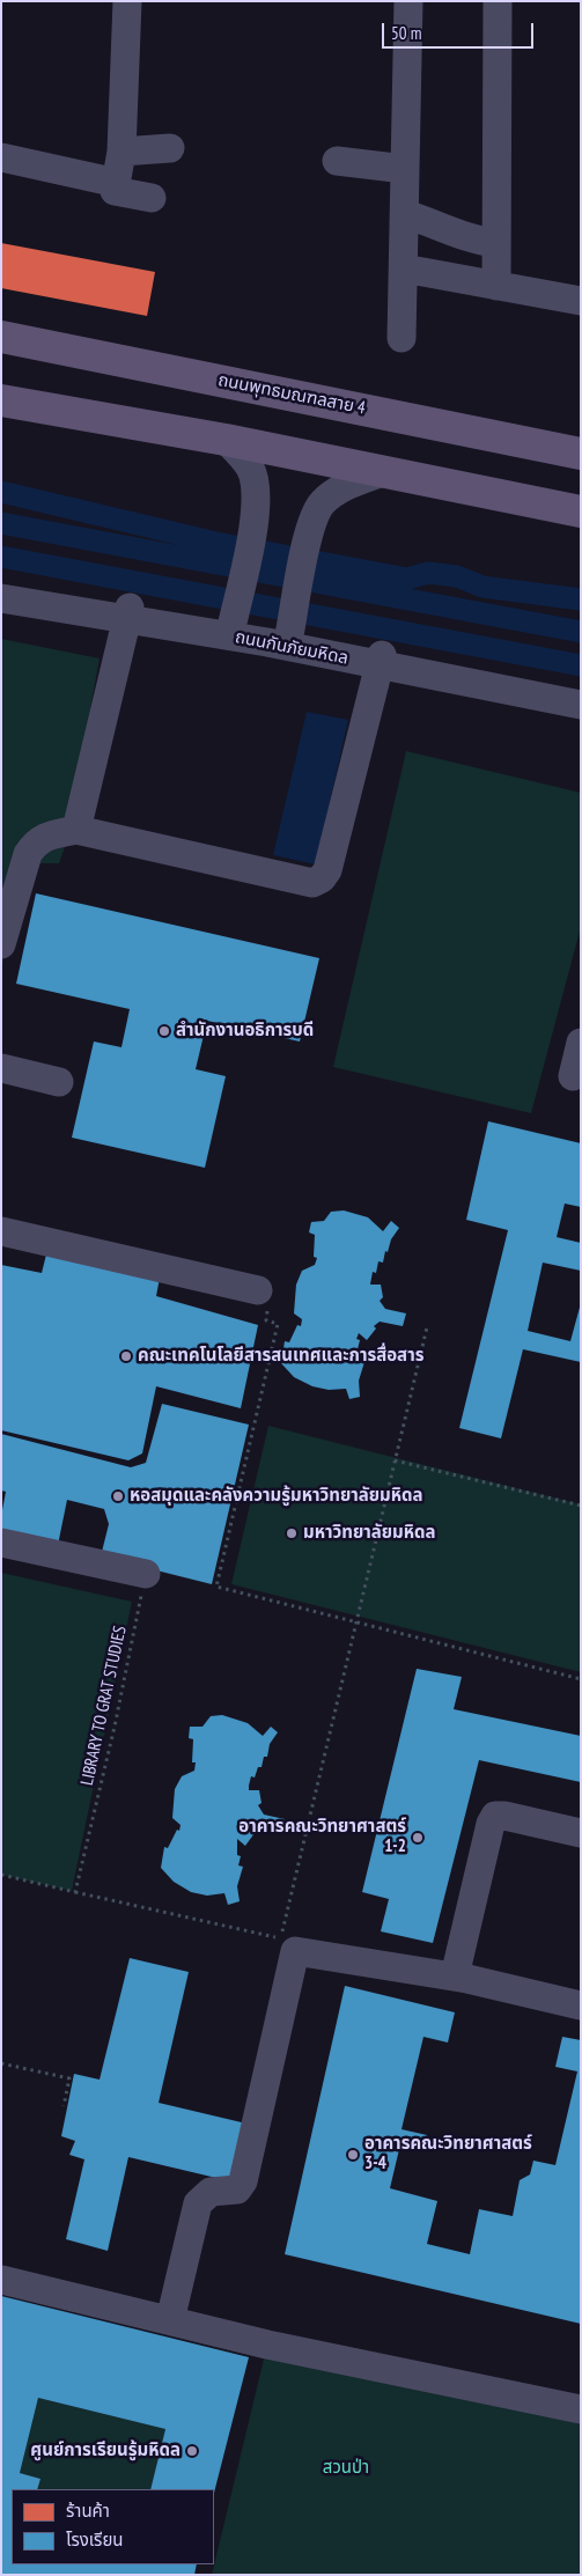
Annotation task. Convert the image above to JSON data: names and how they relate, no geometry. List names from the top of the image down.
{
  "streets": {
    "main road": ["ถนนพุทธมณฑลสาย 4"],
    "street": ["ถนนกันภัยมหิดล"],
    "path": ["LIBRARY TO GRAT STUDIES"]
  },
  "parks": ["สวนป่า"],
  "places": [
    "สำนักงานอธิการบดี",
    "คณะเทคโนโลยีสารสนเทศและการสื่อสาร",
    "หอสมุดและคลังความรู้มหาวิทยาลัยมหิดล",
    "มหาวิทยาลัยมหิดล",
    "อาคารคณะวิทยาศาสตร์ 1-2",
    "อาคารคณะวิทยาศาสตร์ 3-4",
    "ศูนย์การเรียนรู้มหิดล"
  ],
  "legend": ["ร้านค้า", "โรงเรียน"],
  "scale_bar": "50 m"
}
